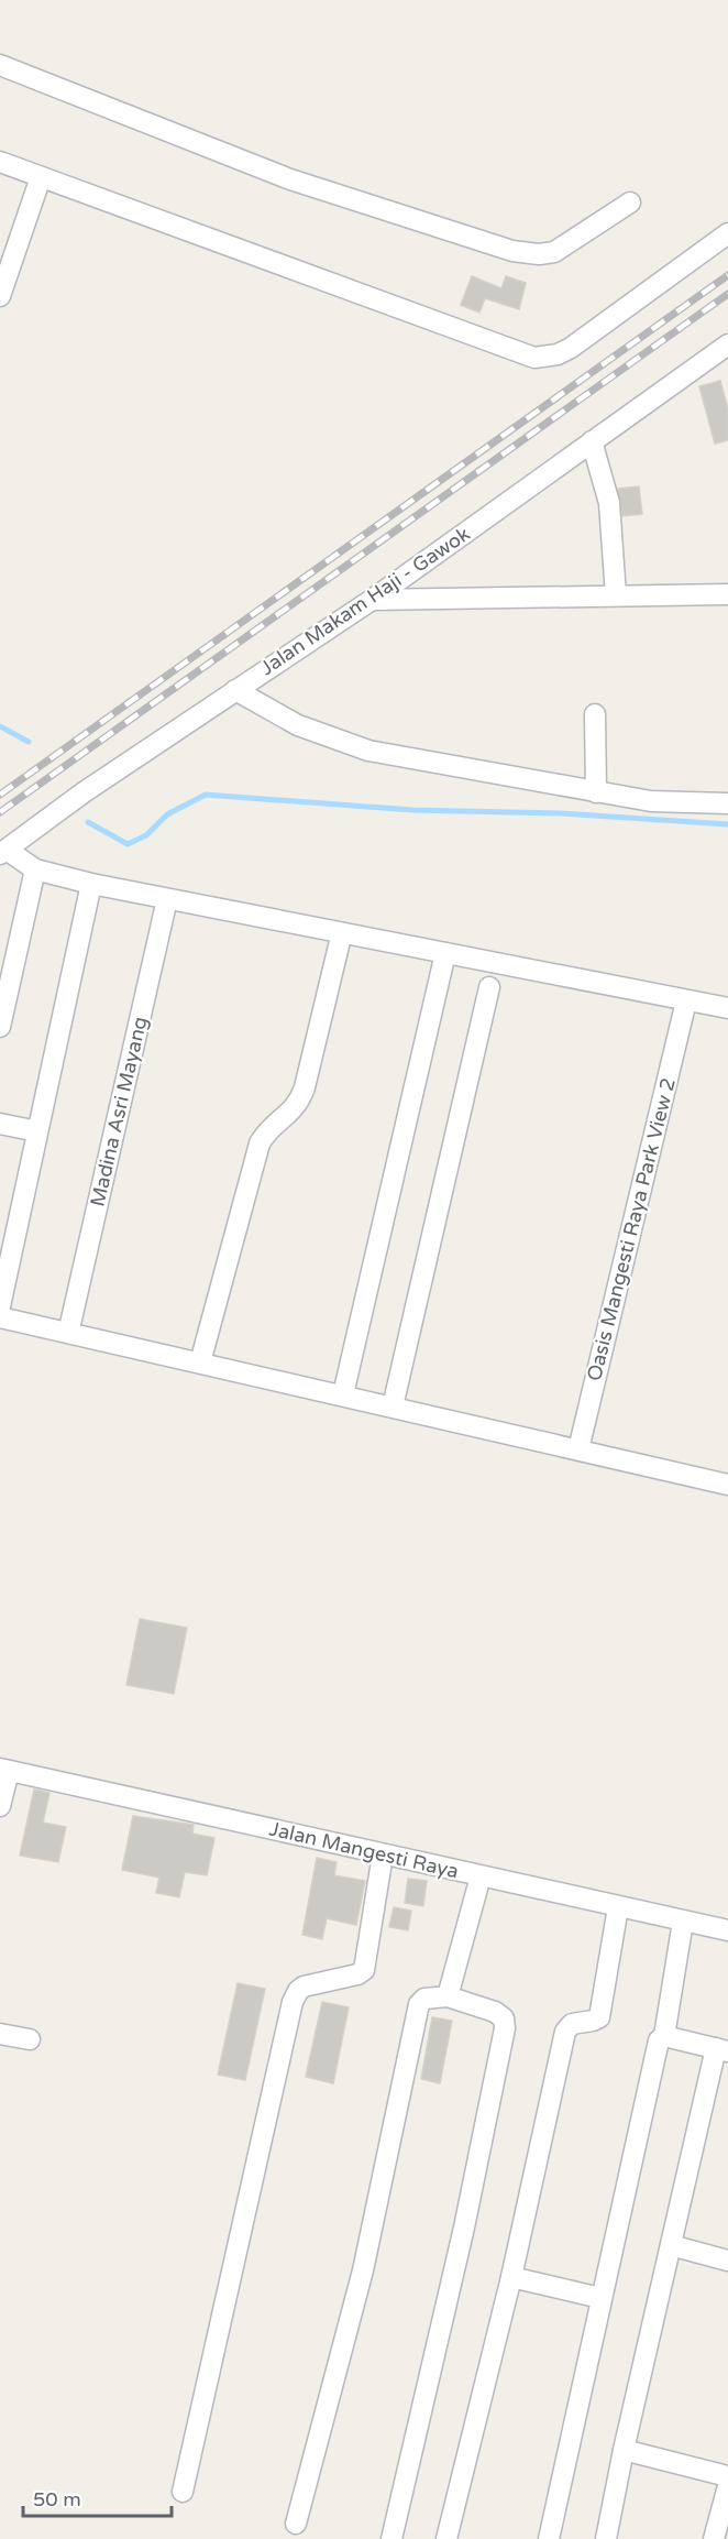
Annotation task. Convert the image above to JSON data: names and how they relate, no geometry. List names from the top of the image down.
{
  "streets": {
    "street": [
      "Jalan Makam Haji - Gawok",
      "Madina Asri Mayang",
      "Oasis Mangesti Raya Park View 2",
      "Jalan Mangesti Raya"
    ]
  },
  "scale_bar": "50 m"
}
